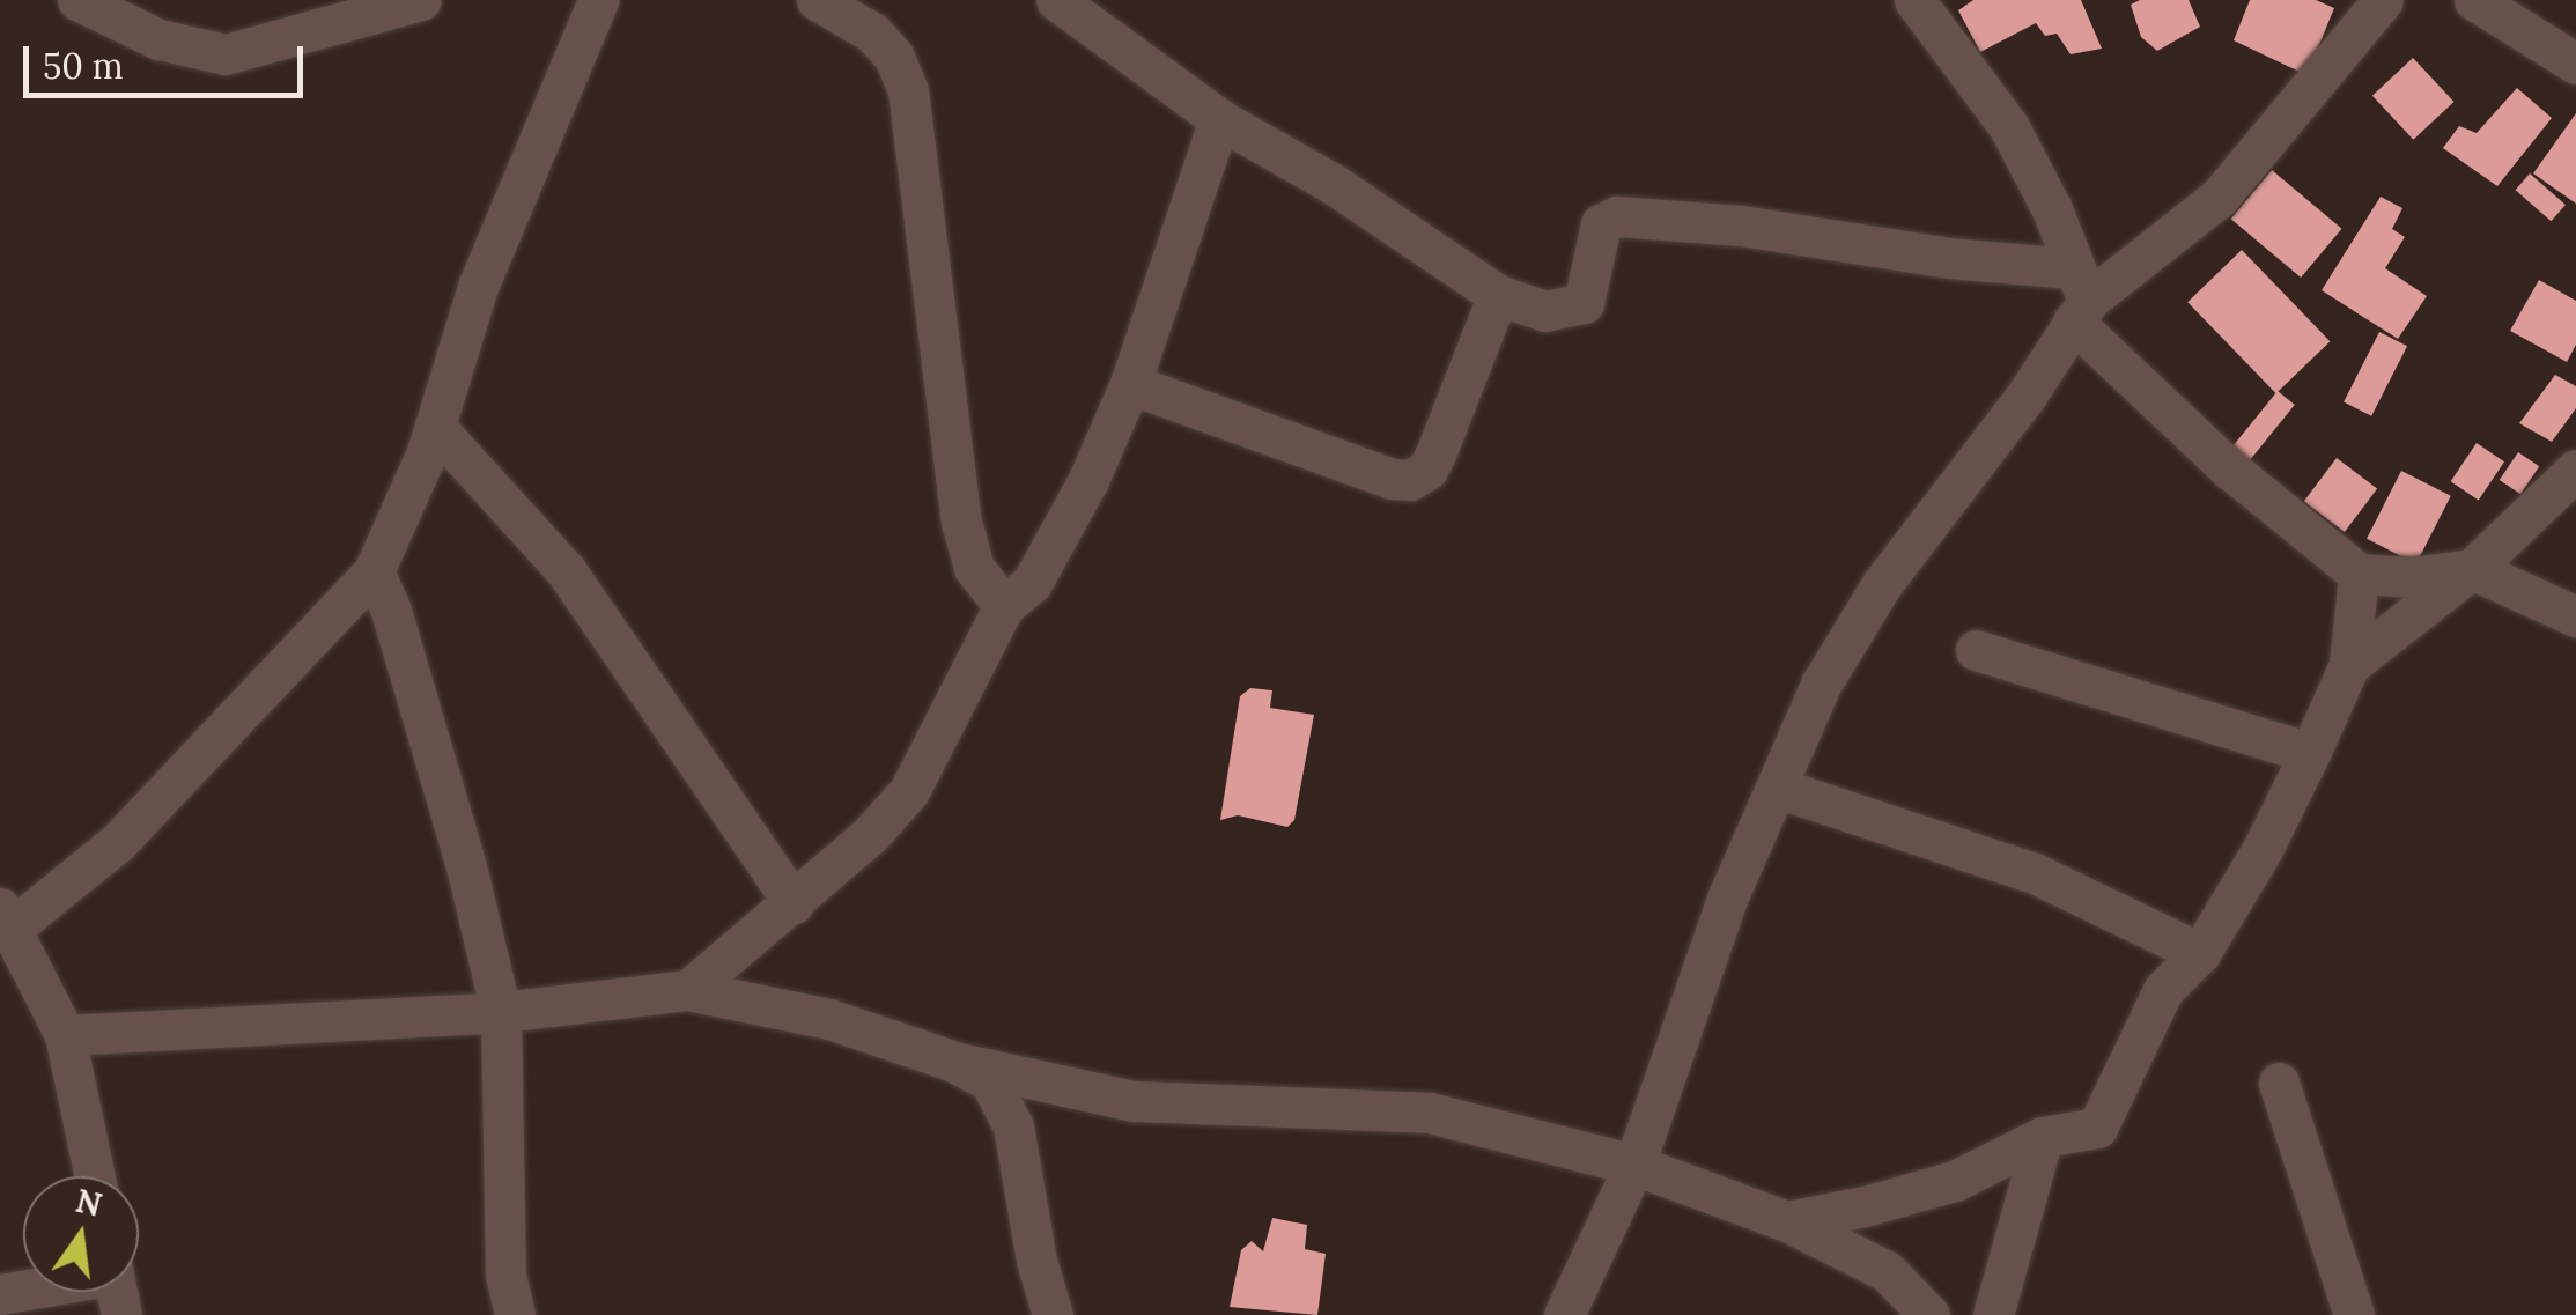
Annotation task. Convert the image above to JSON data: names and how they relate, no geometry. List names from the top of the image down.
{
  "scale_bar": "50 m",
  "north": "top"
}
